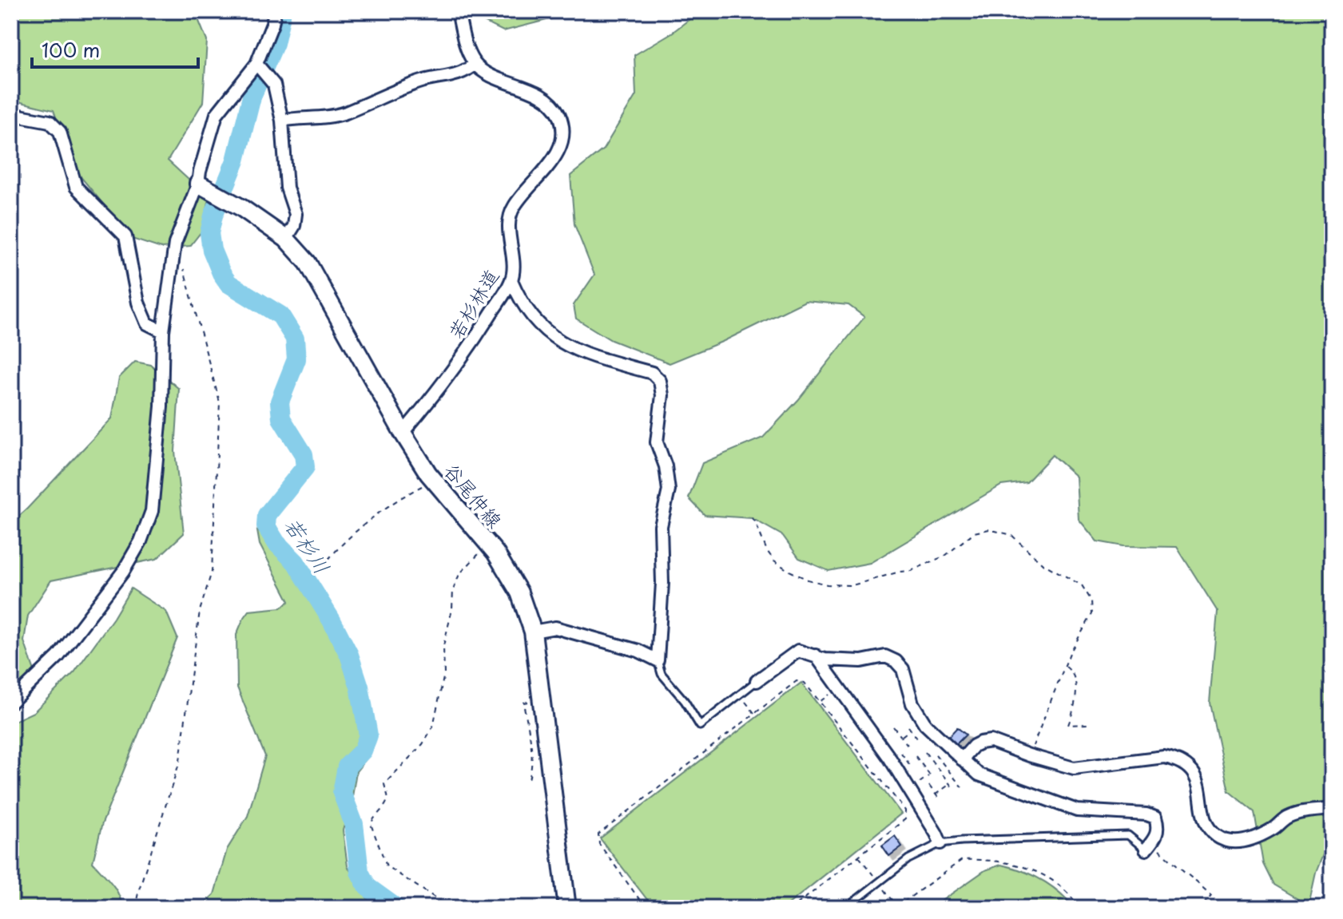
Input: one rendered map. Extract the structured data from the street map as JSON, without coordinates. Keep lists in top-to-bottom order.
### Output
{
  "streets": {
    "main road": ["谷尾仲線"],
    "street": ["若杉林道"]
  },
  "crossings": [
    ["若杉林道", "谷尾仲線"]
  ],
  "water": ["若杉川"],
  "scale_bar": "100 m"
}
